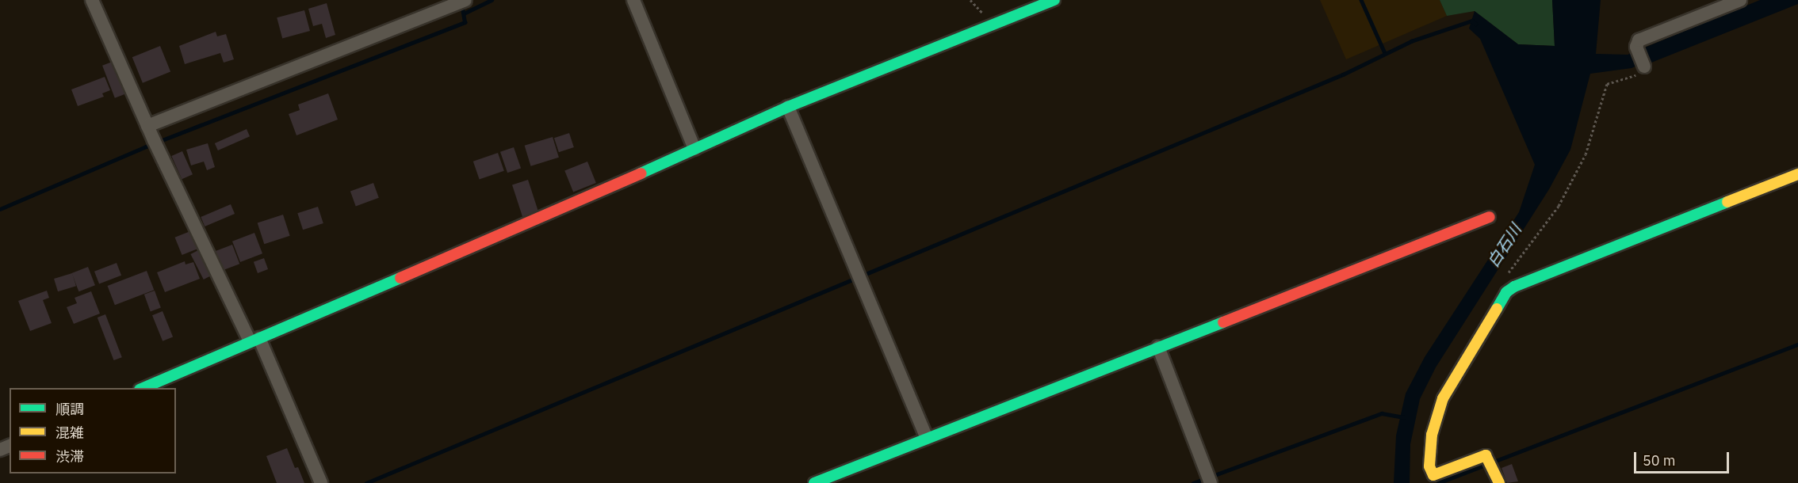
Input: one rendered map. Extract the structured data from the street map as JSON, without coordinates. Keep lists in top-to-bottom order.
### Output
{
  "water": ["白石川"],
  "legend": ["順調", "混雑", "渋滞"],
  "scale_bar": "50 m"
}
